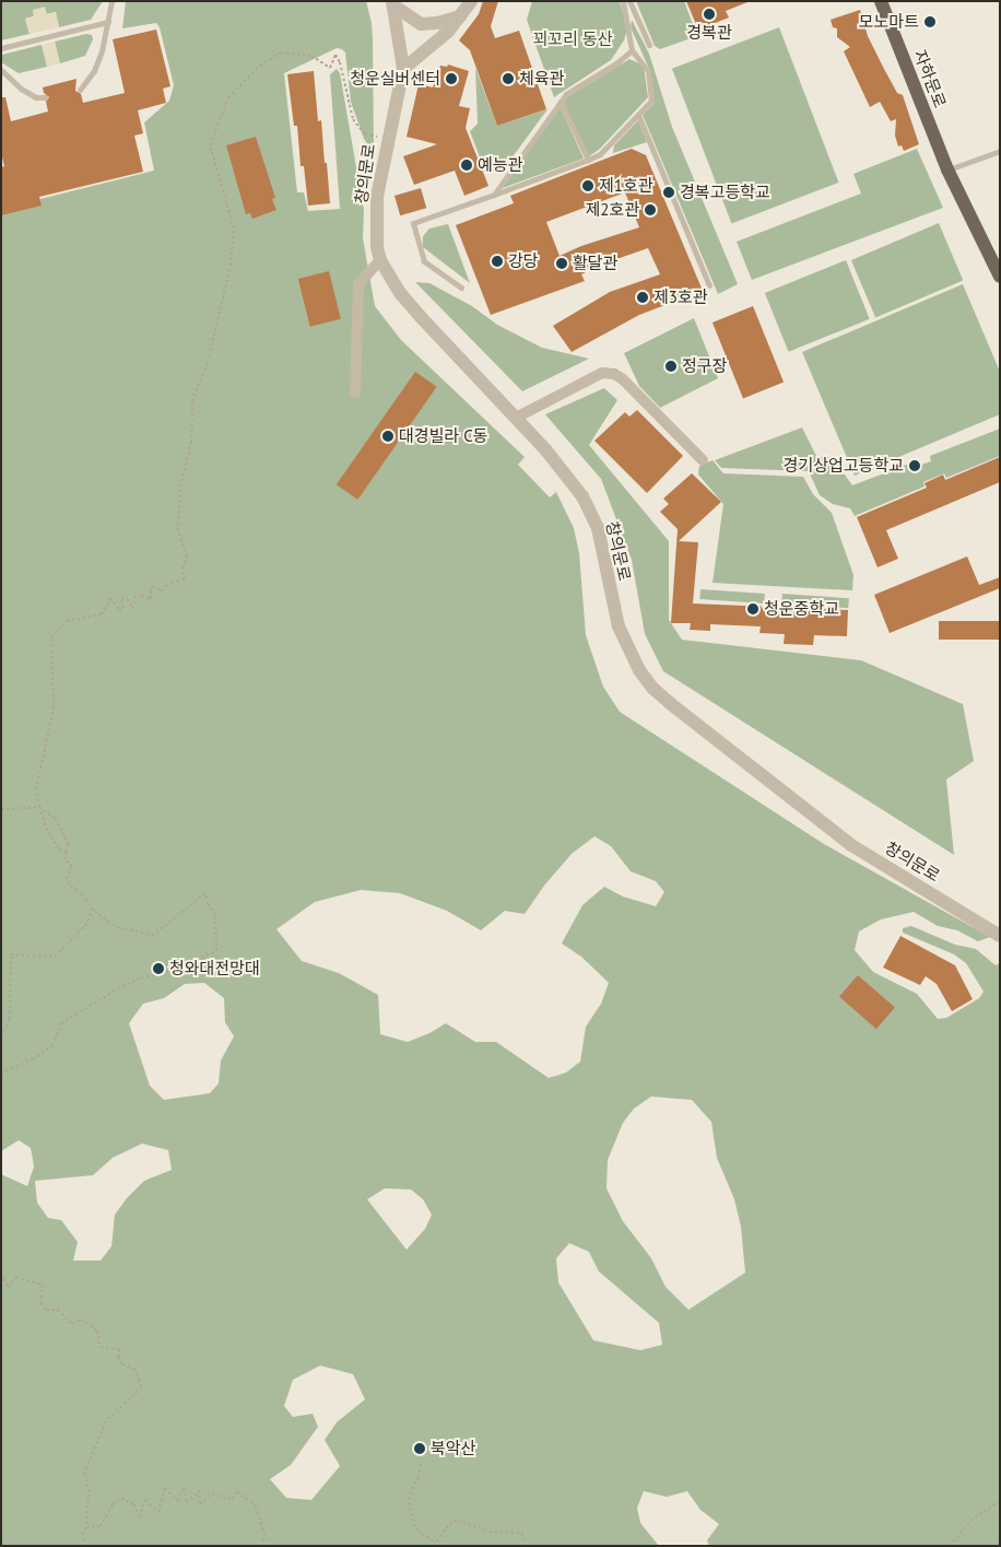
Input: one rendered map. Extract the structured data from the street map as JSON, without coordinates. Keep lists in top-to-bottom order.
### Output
{
  "streets": {
    "main road": ["자하문로"],
    "street": ["창의문로"]
  },
  "parks": ["꾀꼬리 동산"],
  "places": [
    "경복관",
    "모노마트",
    "청운실버센터",
    "체육관",
    "예능관",
    "제1호관",
    "경복고등학교",
    "제2호관",
    "강당",
    "활달관",
    "제3호관",
    "정구장",
    "대경빌라 C동",
    "경기상업고등학교",
    "청운중학교",
    "청와대전망대",
    "북악산"
  ]
}
